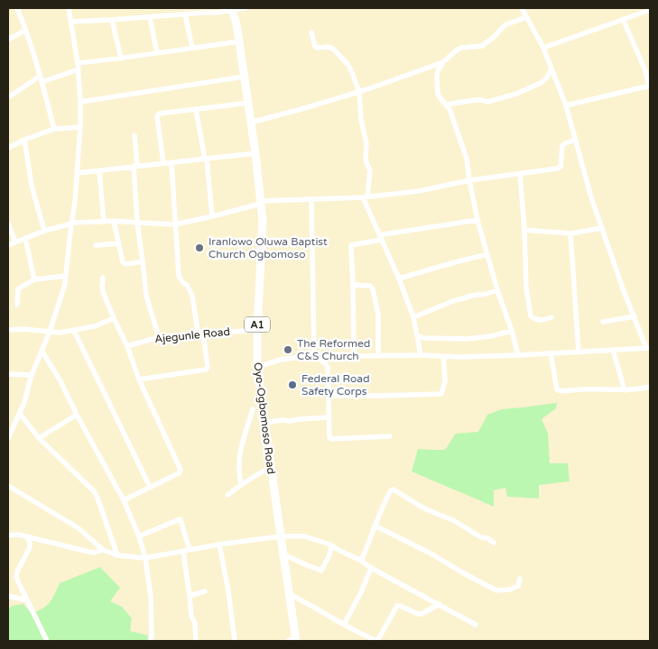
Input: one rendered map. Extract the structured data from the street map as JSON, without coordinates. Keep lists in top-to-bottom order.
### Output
{
  "streets": {
    "highway": ["A1", "Oyo-Ogbomoso Road"],
    "street": ["Ajegunle Road"]
  },
  "crossings": [
    ["Ajegunle Road", "Oyo-Ogbomoso Road"]
  ],
  "places": ["Iranlowo Oluwa Baptist Church Ogbomoso", "The Reformed C&S Church", "Federal Road Safety Corps"]
}
